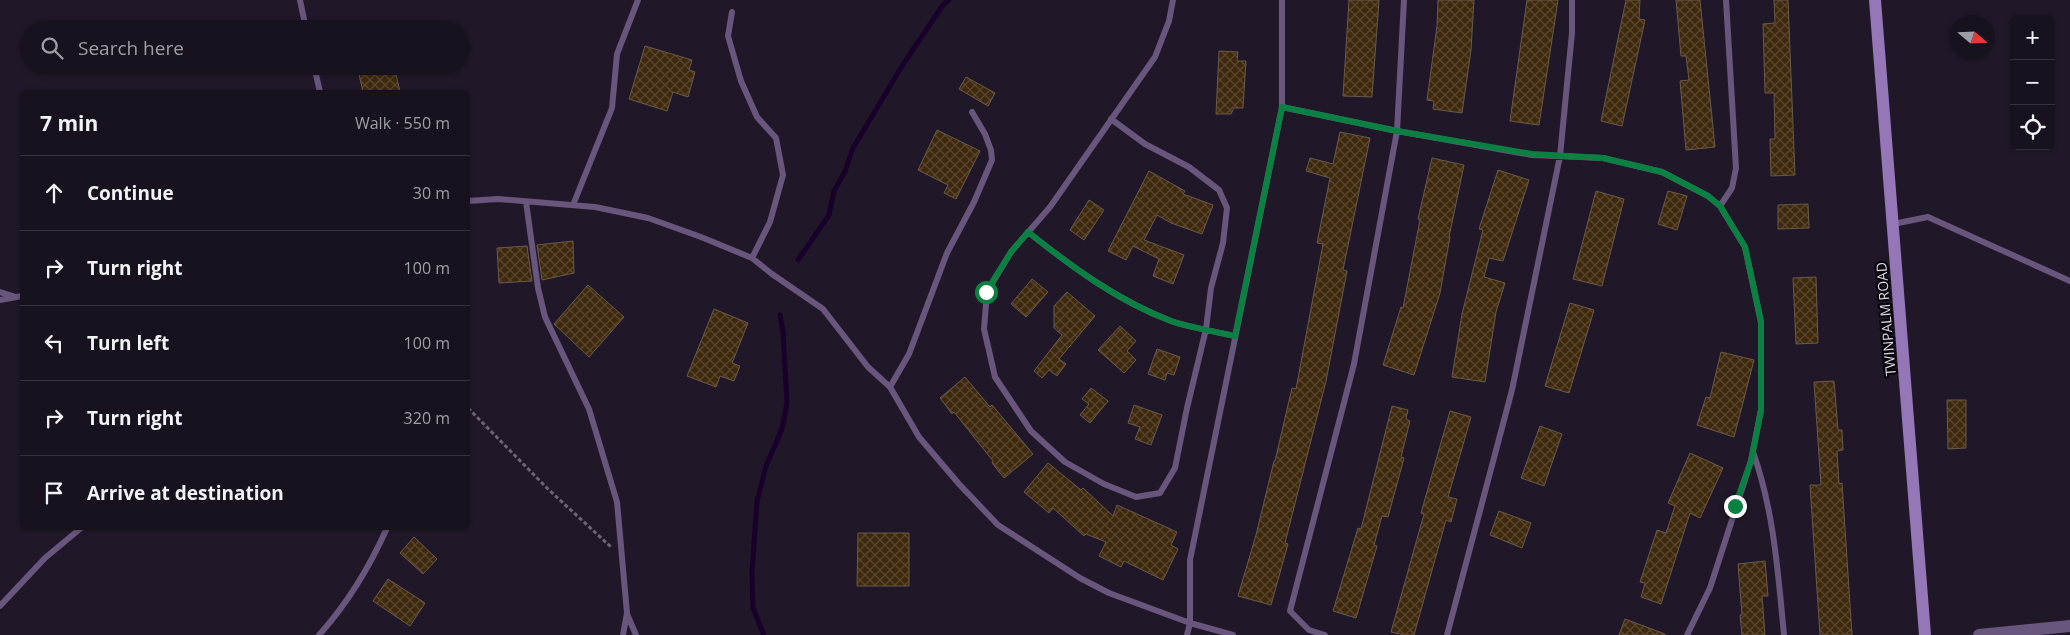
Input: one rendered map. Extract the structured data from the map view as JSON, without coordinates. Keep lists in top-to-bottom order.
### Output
{
  "streets": {
    "main road": ["TWINPALM ROAD"]
  },
  "north": "right",
  "page": {
    "map_buttons": ["+", "−"],
    "search": "Search here",
    "heading": ["7 min", "Walk · 550 m"],
    "list": [
      ["Continue", "30 m"],
      ["Turn right", "100 m"],
      ["Turn left", "100 m"],
      ["Turn right", "320 m"],
      "Arrive at destination"
    ]
  }
}
